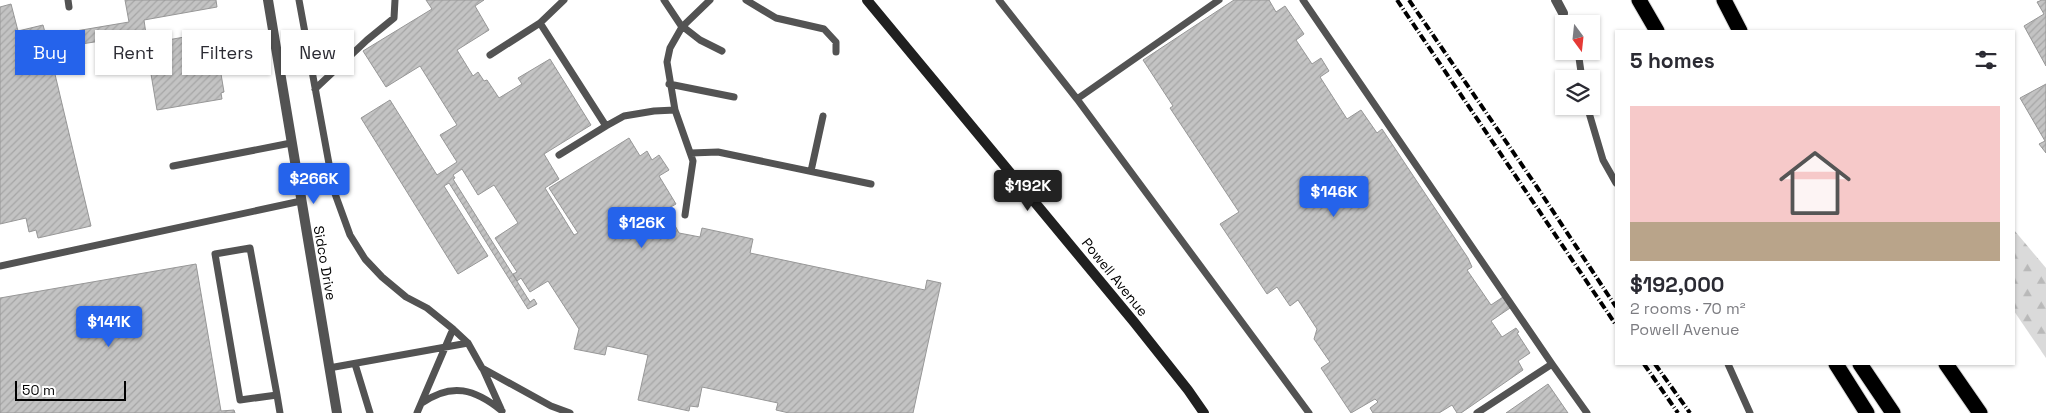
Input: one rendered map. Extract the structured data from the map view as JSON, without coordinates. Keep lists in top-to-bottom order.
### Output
{
  "streets": {
    "main road": ["Powell Avenue"],
    "street": ["Sidco Drive"]
  },
  "scale_bar": "50 m",
  "north": "bottom",
  "page": {
    "chip": [
      "Buy",
      "Rent",
      "Filters",
      "New"
    ],
    "heading": "5 homes",
    "list": [
      {
        "name": "$192,000",
        "note": "2 rooms · 70 m² · Powell Avenue"
      }
    ],
    "price": [
      "$266K",
      "$192K",
      "$146K",
      "$126K",
      "$141K"
    ],
    "scale": "50 m"
  }
}
